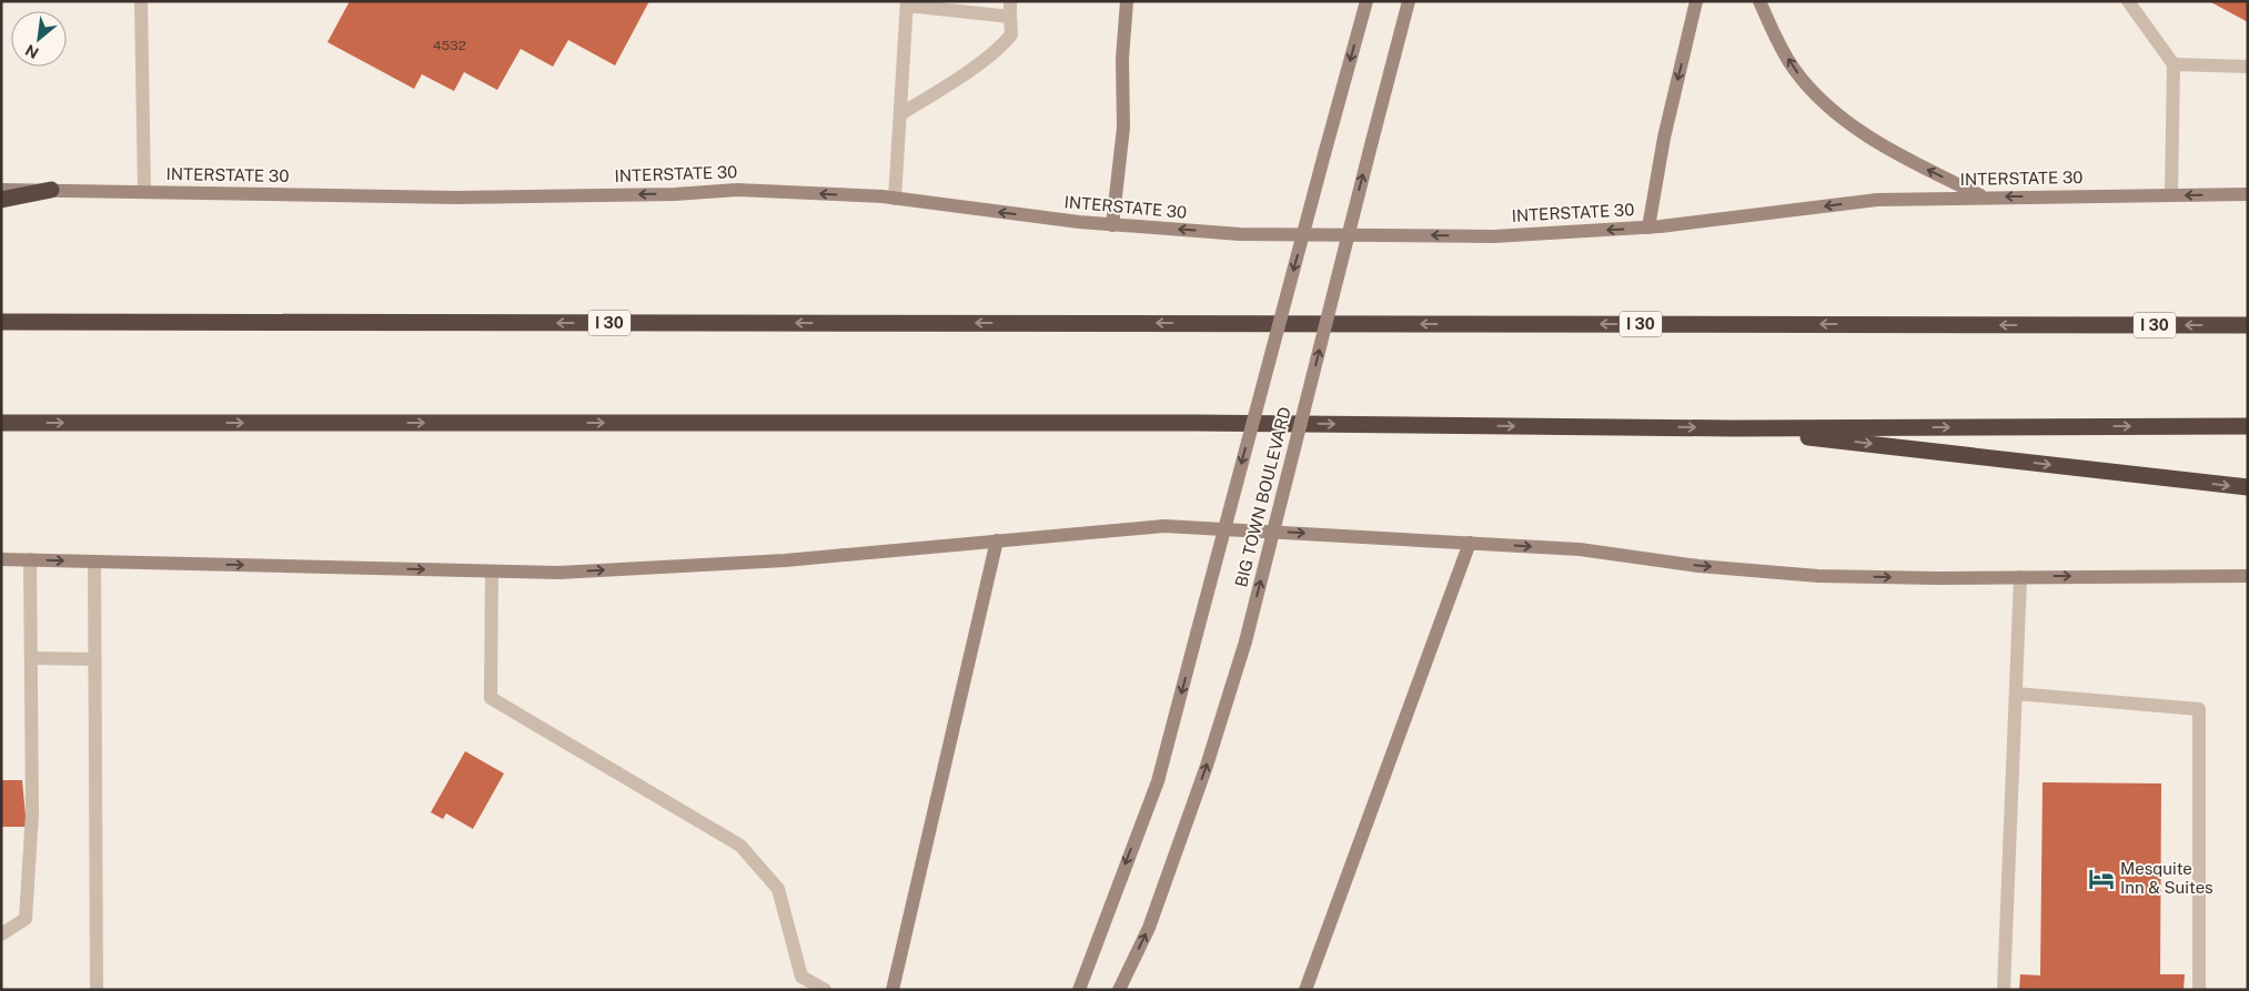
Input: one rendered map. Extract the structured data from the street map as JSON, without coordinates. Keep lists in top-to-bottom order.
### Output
{
  "streets": {
    "highway": ["I 30"],
    "main road": ["INTERSTATE 30", "BIG TOWN BOULEVARD"]
  },
  "one_way": ["INTERSTATE 30"],
  "places": {
    "hotel": ["Mesquite Inn & Suites"]
  },
  "house_numbers": ["4532"],
  "north": "bottom left"
}
